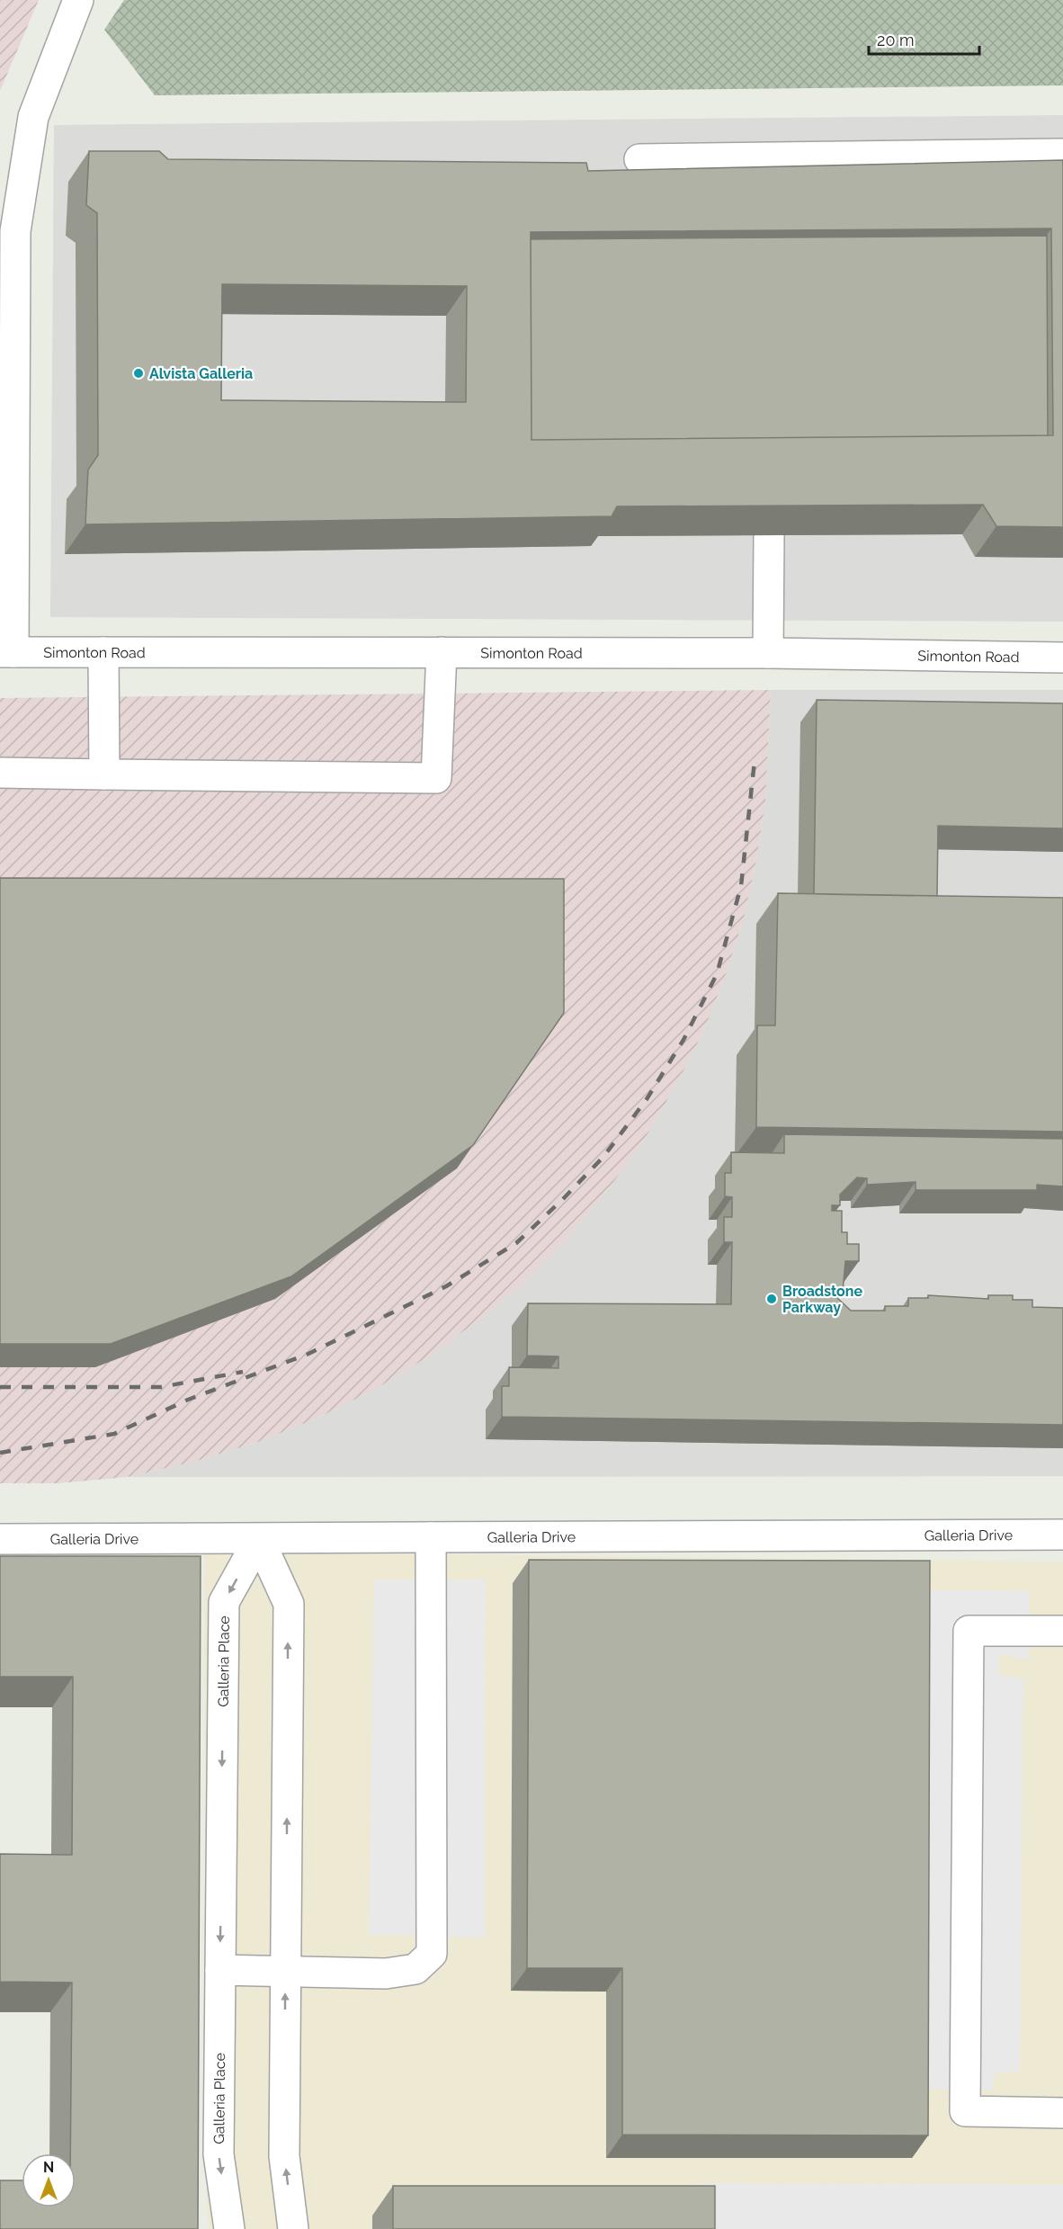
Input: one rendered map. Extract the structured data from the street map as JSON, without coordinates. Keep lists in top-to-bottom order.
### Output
{
  "streets": {
    "street": ["Simonton Road", "Galleria Drive", "Galleria Place"]
  },
  "crossings": [
    ["Galleria Drive", "Galleria Place"]
  ],
  "places": ["Alvista Galleria", "Broadstone Parkway"],
  "scale_bar": "20 m",
  "north": "top"
}
